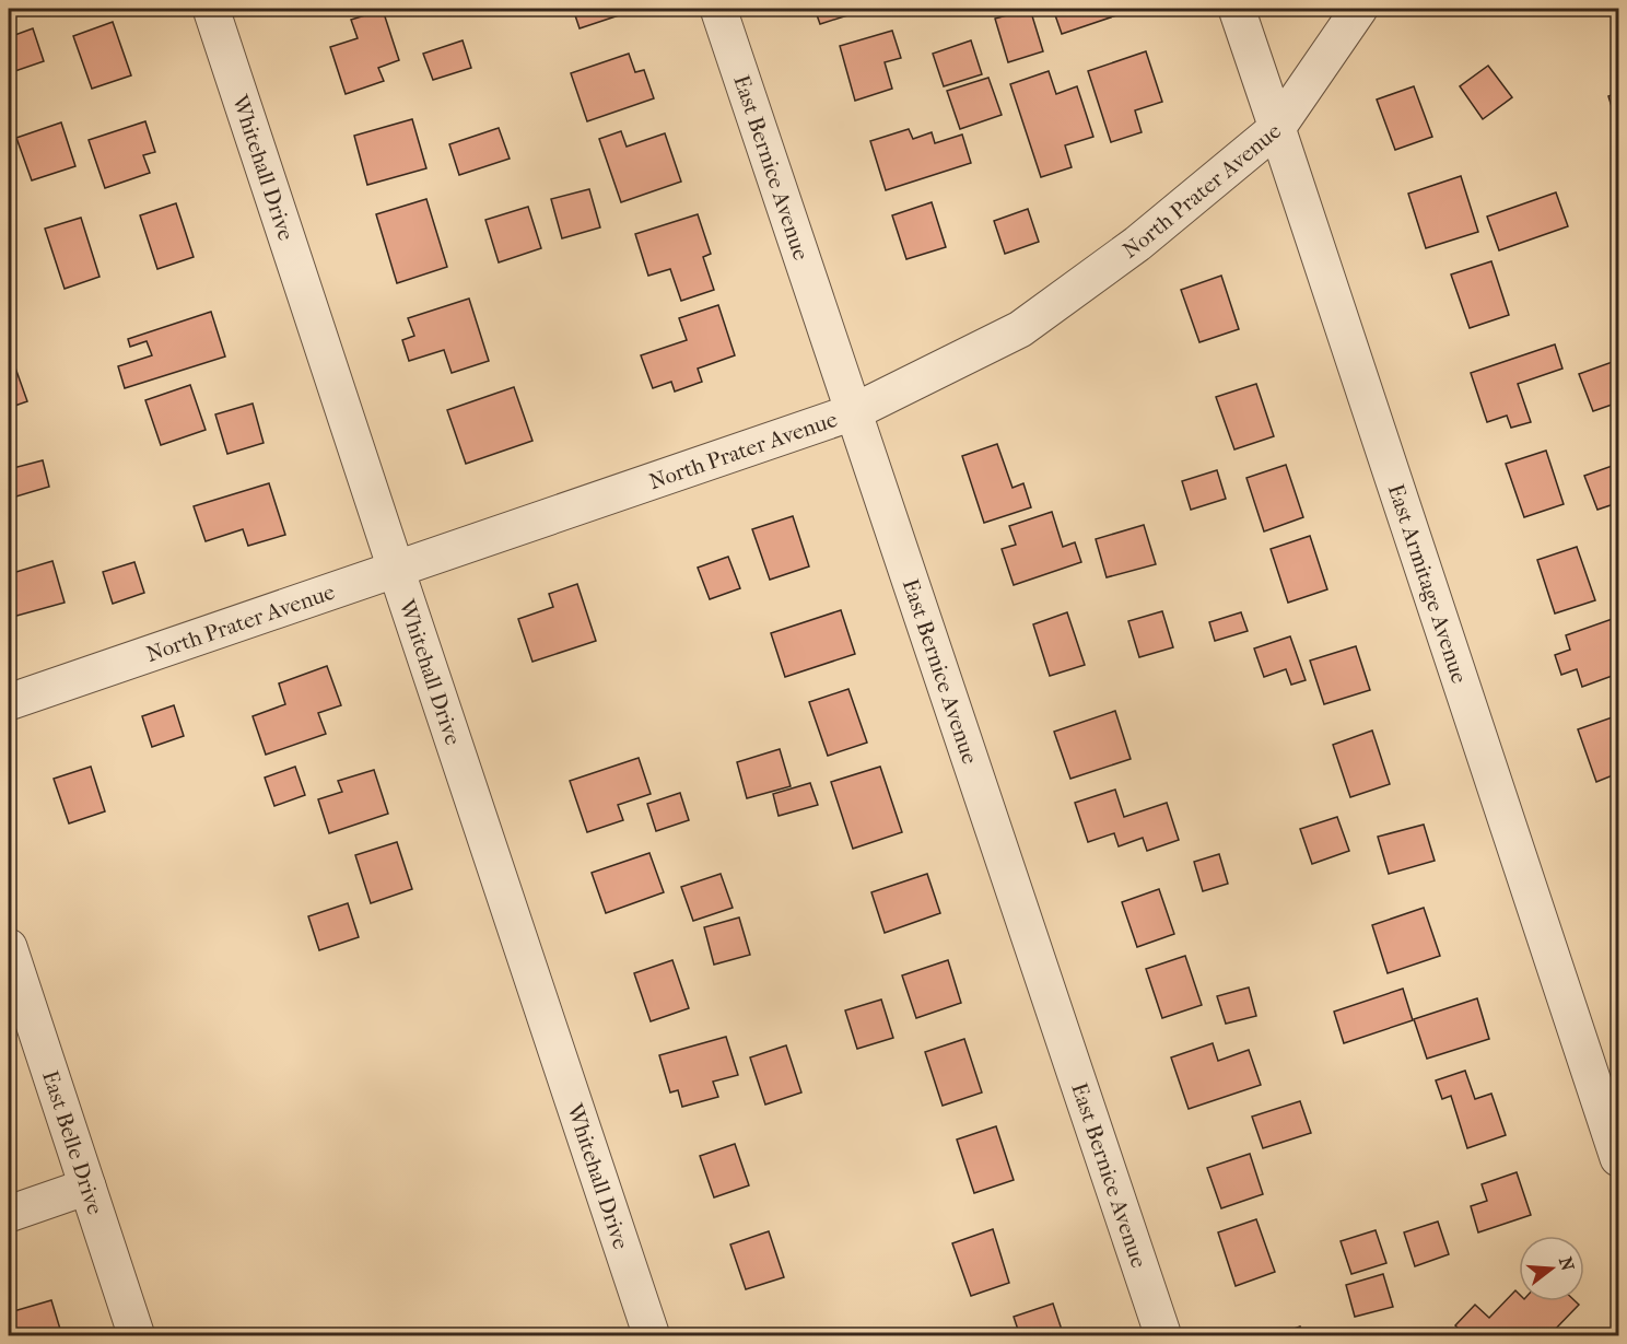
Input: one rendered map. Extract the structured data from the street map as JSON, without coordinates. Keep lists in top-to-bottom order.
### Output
{
  "streets": {
    "street": [
      "Whitehall Drive",
      "East Bernice Avenue",
      "North Prater Avenue",
      "East Armitage Avenue",
      "East Belle Drive"
    ]
  },
  "crossings": [
    ["Whitehall Drive", "North Prater Avenue"],
    ["East Bernice Avenue", "North Prater Avenue"],
    ["North Prater Avenue", "East Armitage Avenue"]
  ],
  "north": "right"
}
